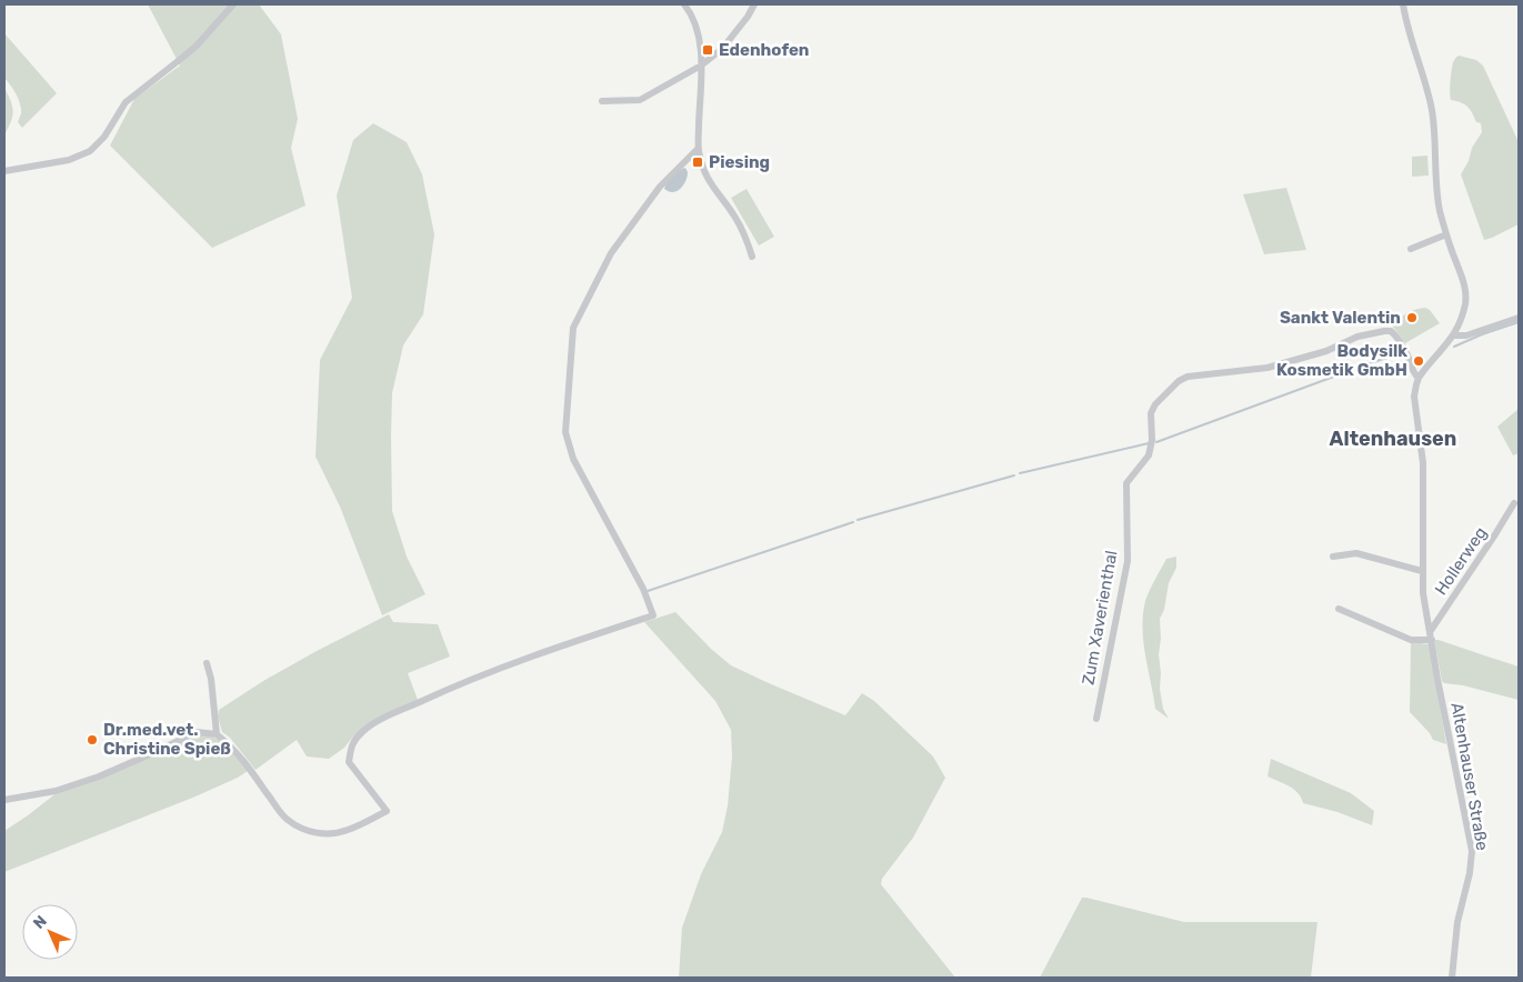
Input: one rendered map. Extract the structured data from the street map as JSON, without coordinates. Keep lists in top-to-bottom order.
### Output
{
  "streets": {
    "street": ["Hollerweg", "Zum Xaverienthal", "Altenhauser Straße"]
  },
  "crossings": [
    ["Hollerweg", "Altenhauser Straße"],
    ["Zum Xaverienthal", "Altenhauser Straße"]
  ],
  "districts": ["Altenhausen"],
  "places": {
    "transit": ["Edenhofen", "Piesing"],
    "other": ["Sankt Valentin", "Bodysilk Kosmetik GmbH", "Dr.med.vet. Christine Spieß"]
  },
  "north": "top left"
}
